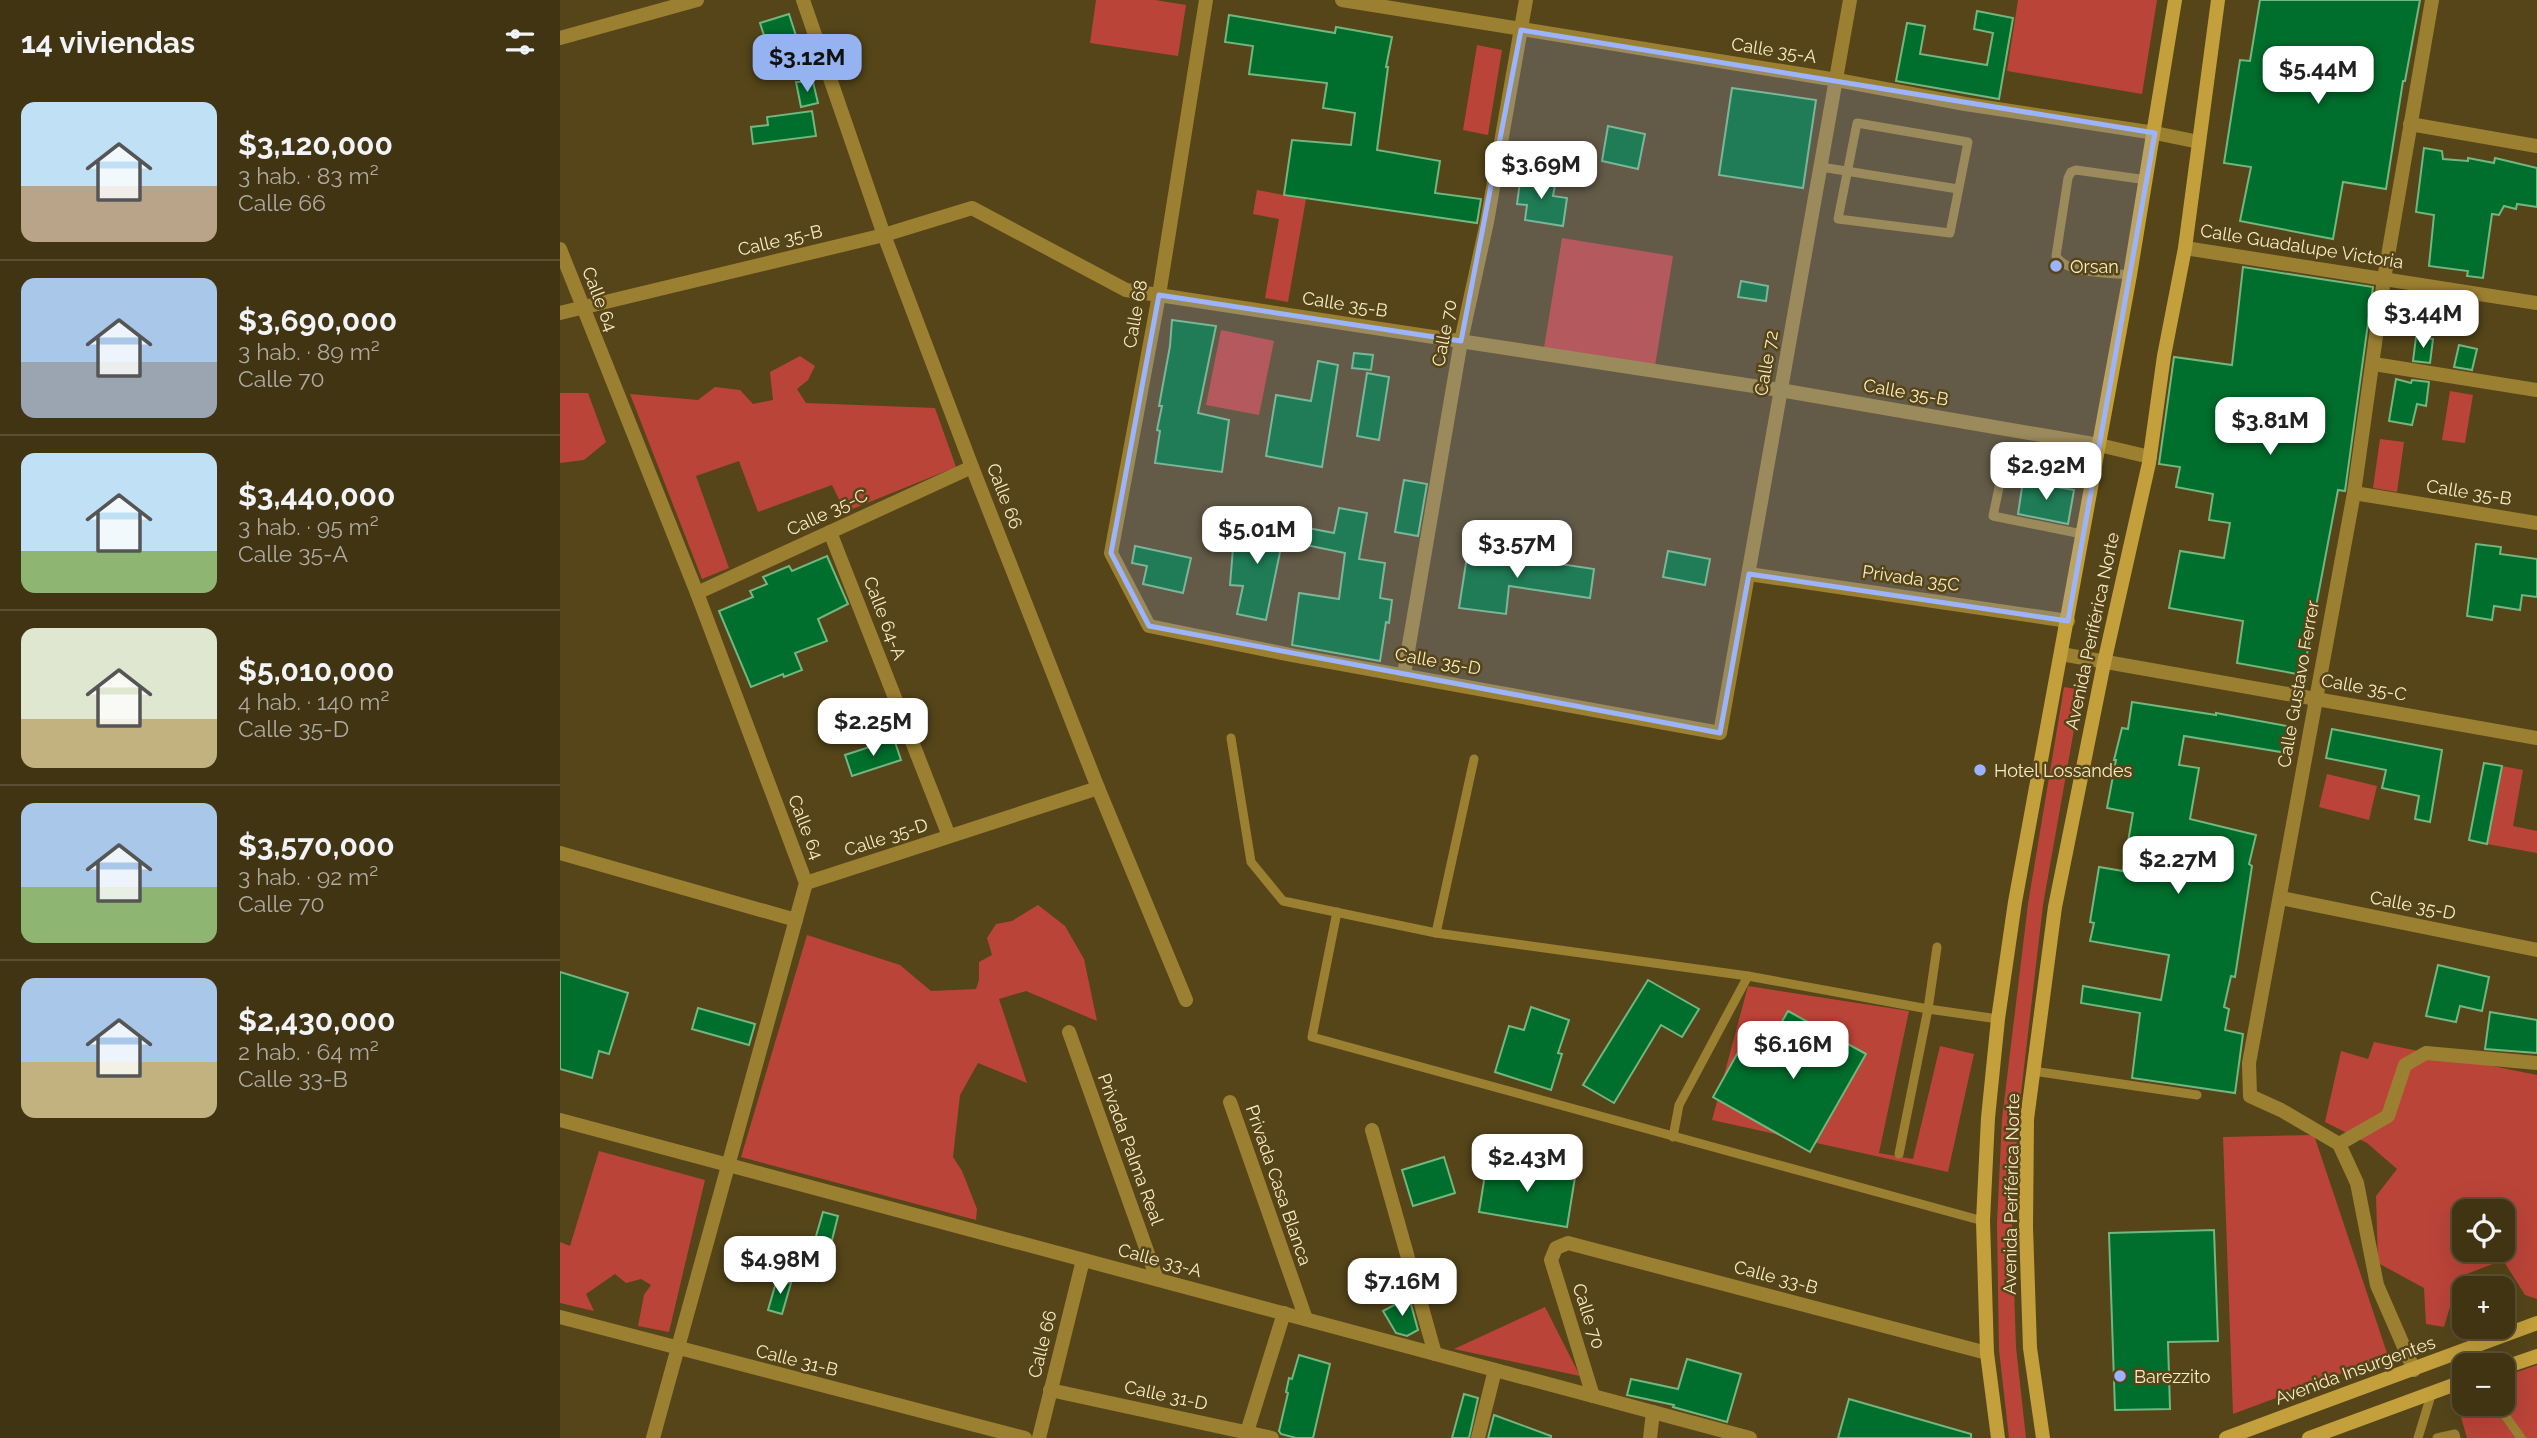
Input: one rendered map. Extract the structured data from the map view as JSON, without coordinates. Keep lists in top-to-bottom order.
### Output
{
  "streets": {
    "main road": ["Avenida Periférica Norte", "Avenida Insurgentes"],
    "street": [
      "Calle 35-A",
      "Calle 35-B",
      "Calle Guadalupe Victoria",
      "Calle 64",
      "Calle 68",
      "Calle 70",
      "Calle 72",
      "Calle 66",
      "Calle 35-C",
      "Privada 35C",
      "Calle 64-A",
      "Calle 35-D",
      "Calle Gustavo Ferrer",
      "Privada Palma Real",
      "Privada Casa Blanca",
      "Calle 33-A",
      "Calle 33-B",
      "Calle 31-B",
      "Calle 31-D"
    ]
  },
  "crossings": [
    ["Calle 35-A", "Calle 70"],
    ["Calle 35-A", "Calle 72"],
    ["Calle 35-A", "Avenida Periférica Norte"],
    ["Calle 35-B", "Calle 64"],
    ["Calle 35-B", "Calle 68"],
    ["Calle 35-B", "Calle 70"],
    ["Calle 35-B", "Calle 72"],
    ["Calle 35-B", "Calle 66"],
    ["Calle 35-B", "Avenida Periférica Norte"],
    ["Calle 35-B", "Calle Gustavo Ferrer"],
    ["Calle Guadalupe Victoria", "Avenida Periférica Norte"],
    ["Calle Guadalupe Victoria", "Calle Gustavo Ferrer"],
    ["Calle 64", "Calle 35-C"],
    ["Calle 64", "Calle 35-D"],
    ["Calle 64", "Calle 33-A"],
    ["Calle 64", "Calle 31-B"],
    ["Calle 68", "Calle 35-D"],
    ["Calle 70", "Calle 35-D"],
    ["Calle 70", "Calle 33-A"],
    ["Calle 70", "Calle 33-B"],
    ["Calle 72", "Privada 35C"],
    ["Calle 72", "Calle 35-D"],
    ["Calle 66", "Calle 35-C"],
    ["Calle 66", "Calle 35-D"],
    ["Calle 66", "Calle 33-A"],
    ["Calle 66", "Calle 31-D"],
    ["Calle 35-C", "Calle 64-A"],
    ["Calle 35-C", "Avenida Periférica Norte"],
    ["Calle 35-C", "Calle Gustavo Ferrer"],
    ["Privada 35C", "Avenida Periférica Norte"],
    ["Calle 64-A", "Calle 35-D"],
    ["Avenida Periférica Norte", "Calle 33-B"],
    ["Calle 35-D", "Calle Gustavo Ferrer"],
    ["Privada Palma Real", "Calle 33-A"],
    ["Privada Casa Blanca", "Calle 33-A"]
  ],
  "places": ["Orsan", "Hotel Lossandes", "Barezzito"],
  "page": {
    "heading": "14 viviendas",
    "price": [
      "$3.12M",
      "$5.44M",
      "$3.69M",
      "$3.44M",
      "$3.81M",
      "$2.92M",
      "$5.01M",
      "$3.57M",
      "$2.25M",
      "$2.27M",
      "$6.16M",
      "$2.43M",
      "$4.98M",
      "$7.16M"
    ],
    "list": [
      {
        "name": "$3,120,000",
        "note": "3 hab. · 83 m² · Calle 66"
      },
      {
        "name": "$3,690,000",
        "note": "3 hab. · 89 m² · Calle 70"
      },
      {
        "name": "$3,440,000",
        "note": "3 hab. · 95 m² · Calle 35-A"
      },
      {
        "name": "$5,010,000",
        "note": "4 hab. · 140 m² · Calle 35-D"
      },
      {
        "name": "$3,570,000",
        "note": "3 hab. · 92 m² · Calle 70"
      },
      {
        "name": "$2,430,000",
        "note": "2 hab. · 64 m² · Calle 33-B"
      }
    ],
    "map_buttons": ["+", "−"]
  }
}
